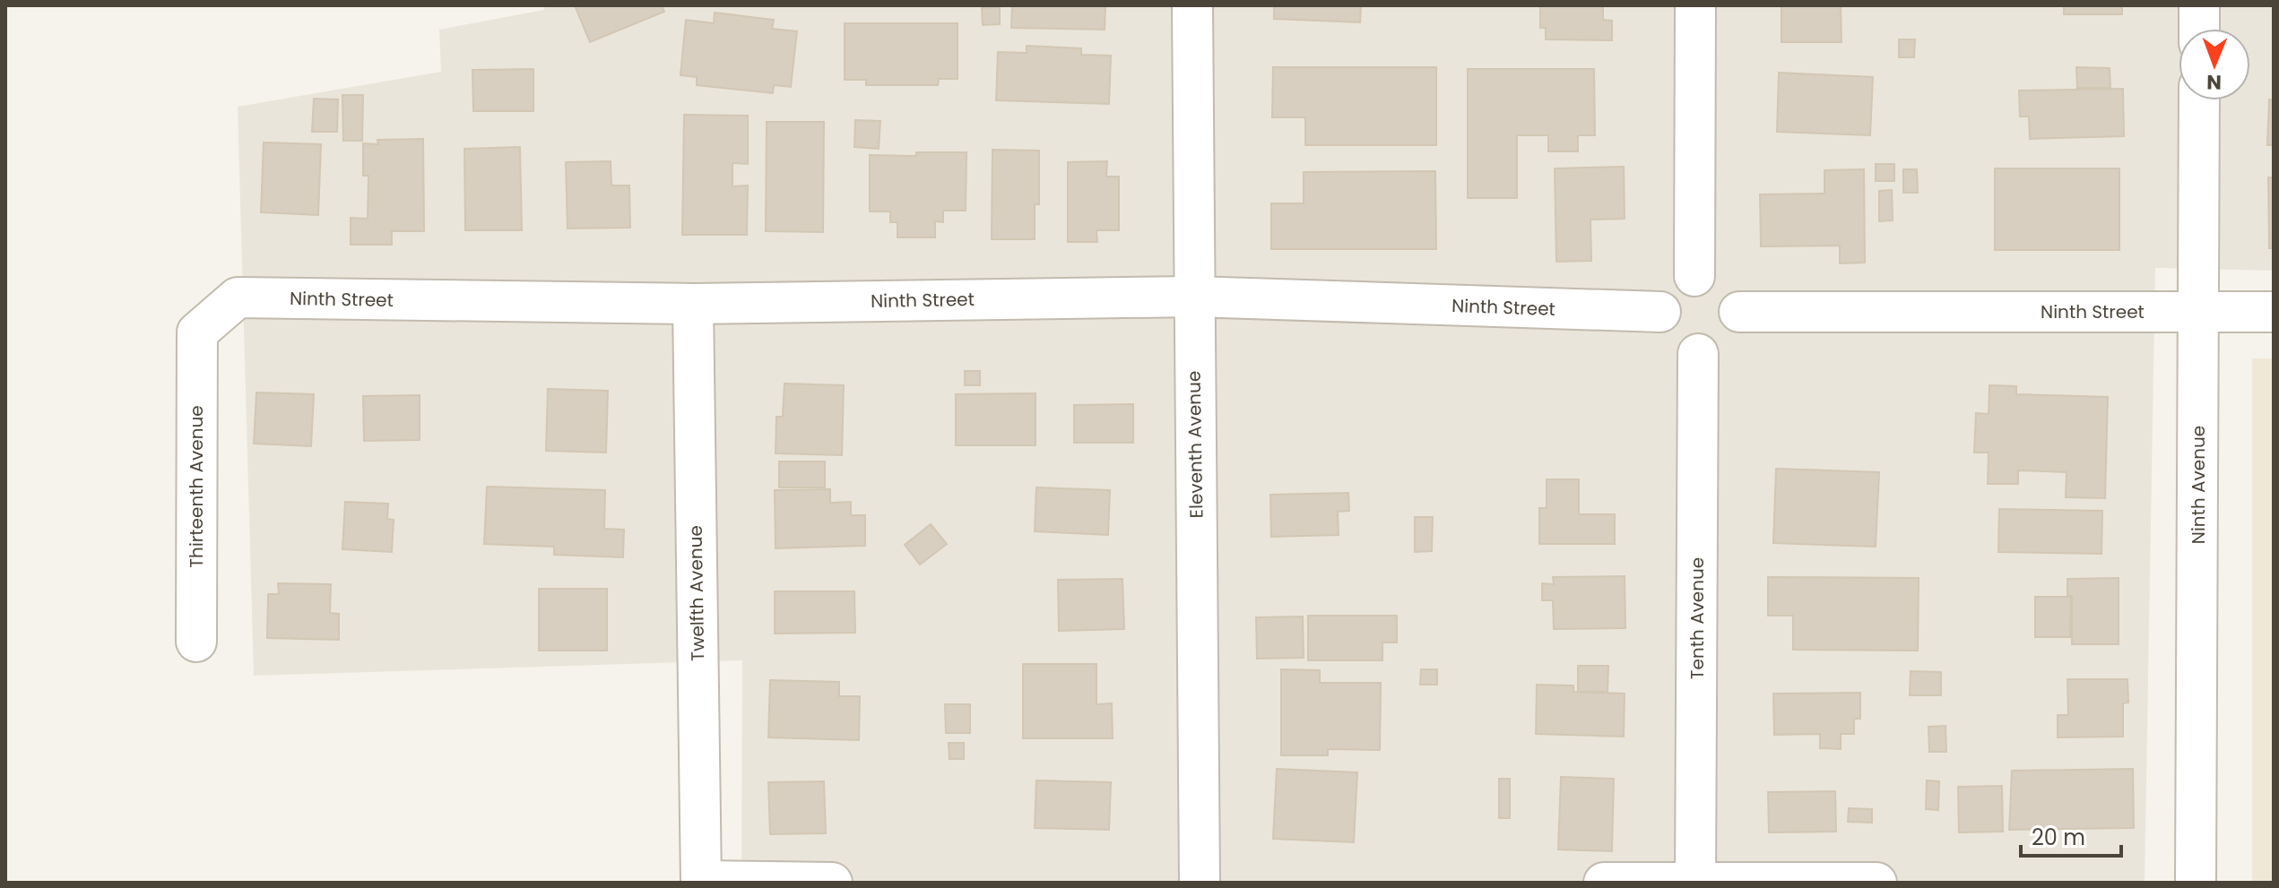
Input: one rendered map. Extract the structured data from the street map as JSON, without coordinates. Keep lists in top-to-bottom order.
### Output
{
  "streets": {
    "street": [
      "Ninth Street",
      "Eleventh Avenue",
      "Ninth Avenue",
      "Thirteenth Avenue",
      "Twelfth Avenue",
      "Tenth Avenue"
    ]
  },
  "crossings": [
    ["Ninth Street", "Eleventh Avenue"],
    ["Ninth Street", "Ninth Avenue"],
    ["Ninth Street", "Thirteenth Avenue"],
    ["Ninth Street", "Twelfth Avenue"],
    ["Ninth Street", "Tenth Avenue"]
  ],
  "scale_bar": "20 m",
  "north": "bottom"
}
